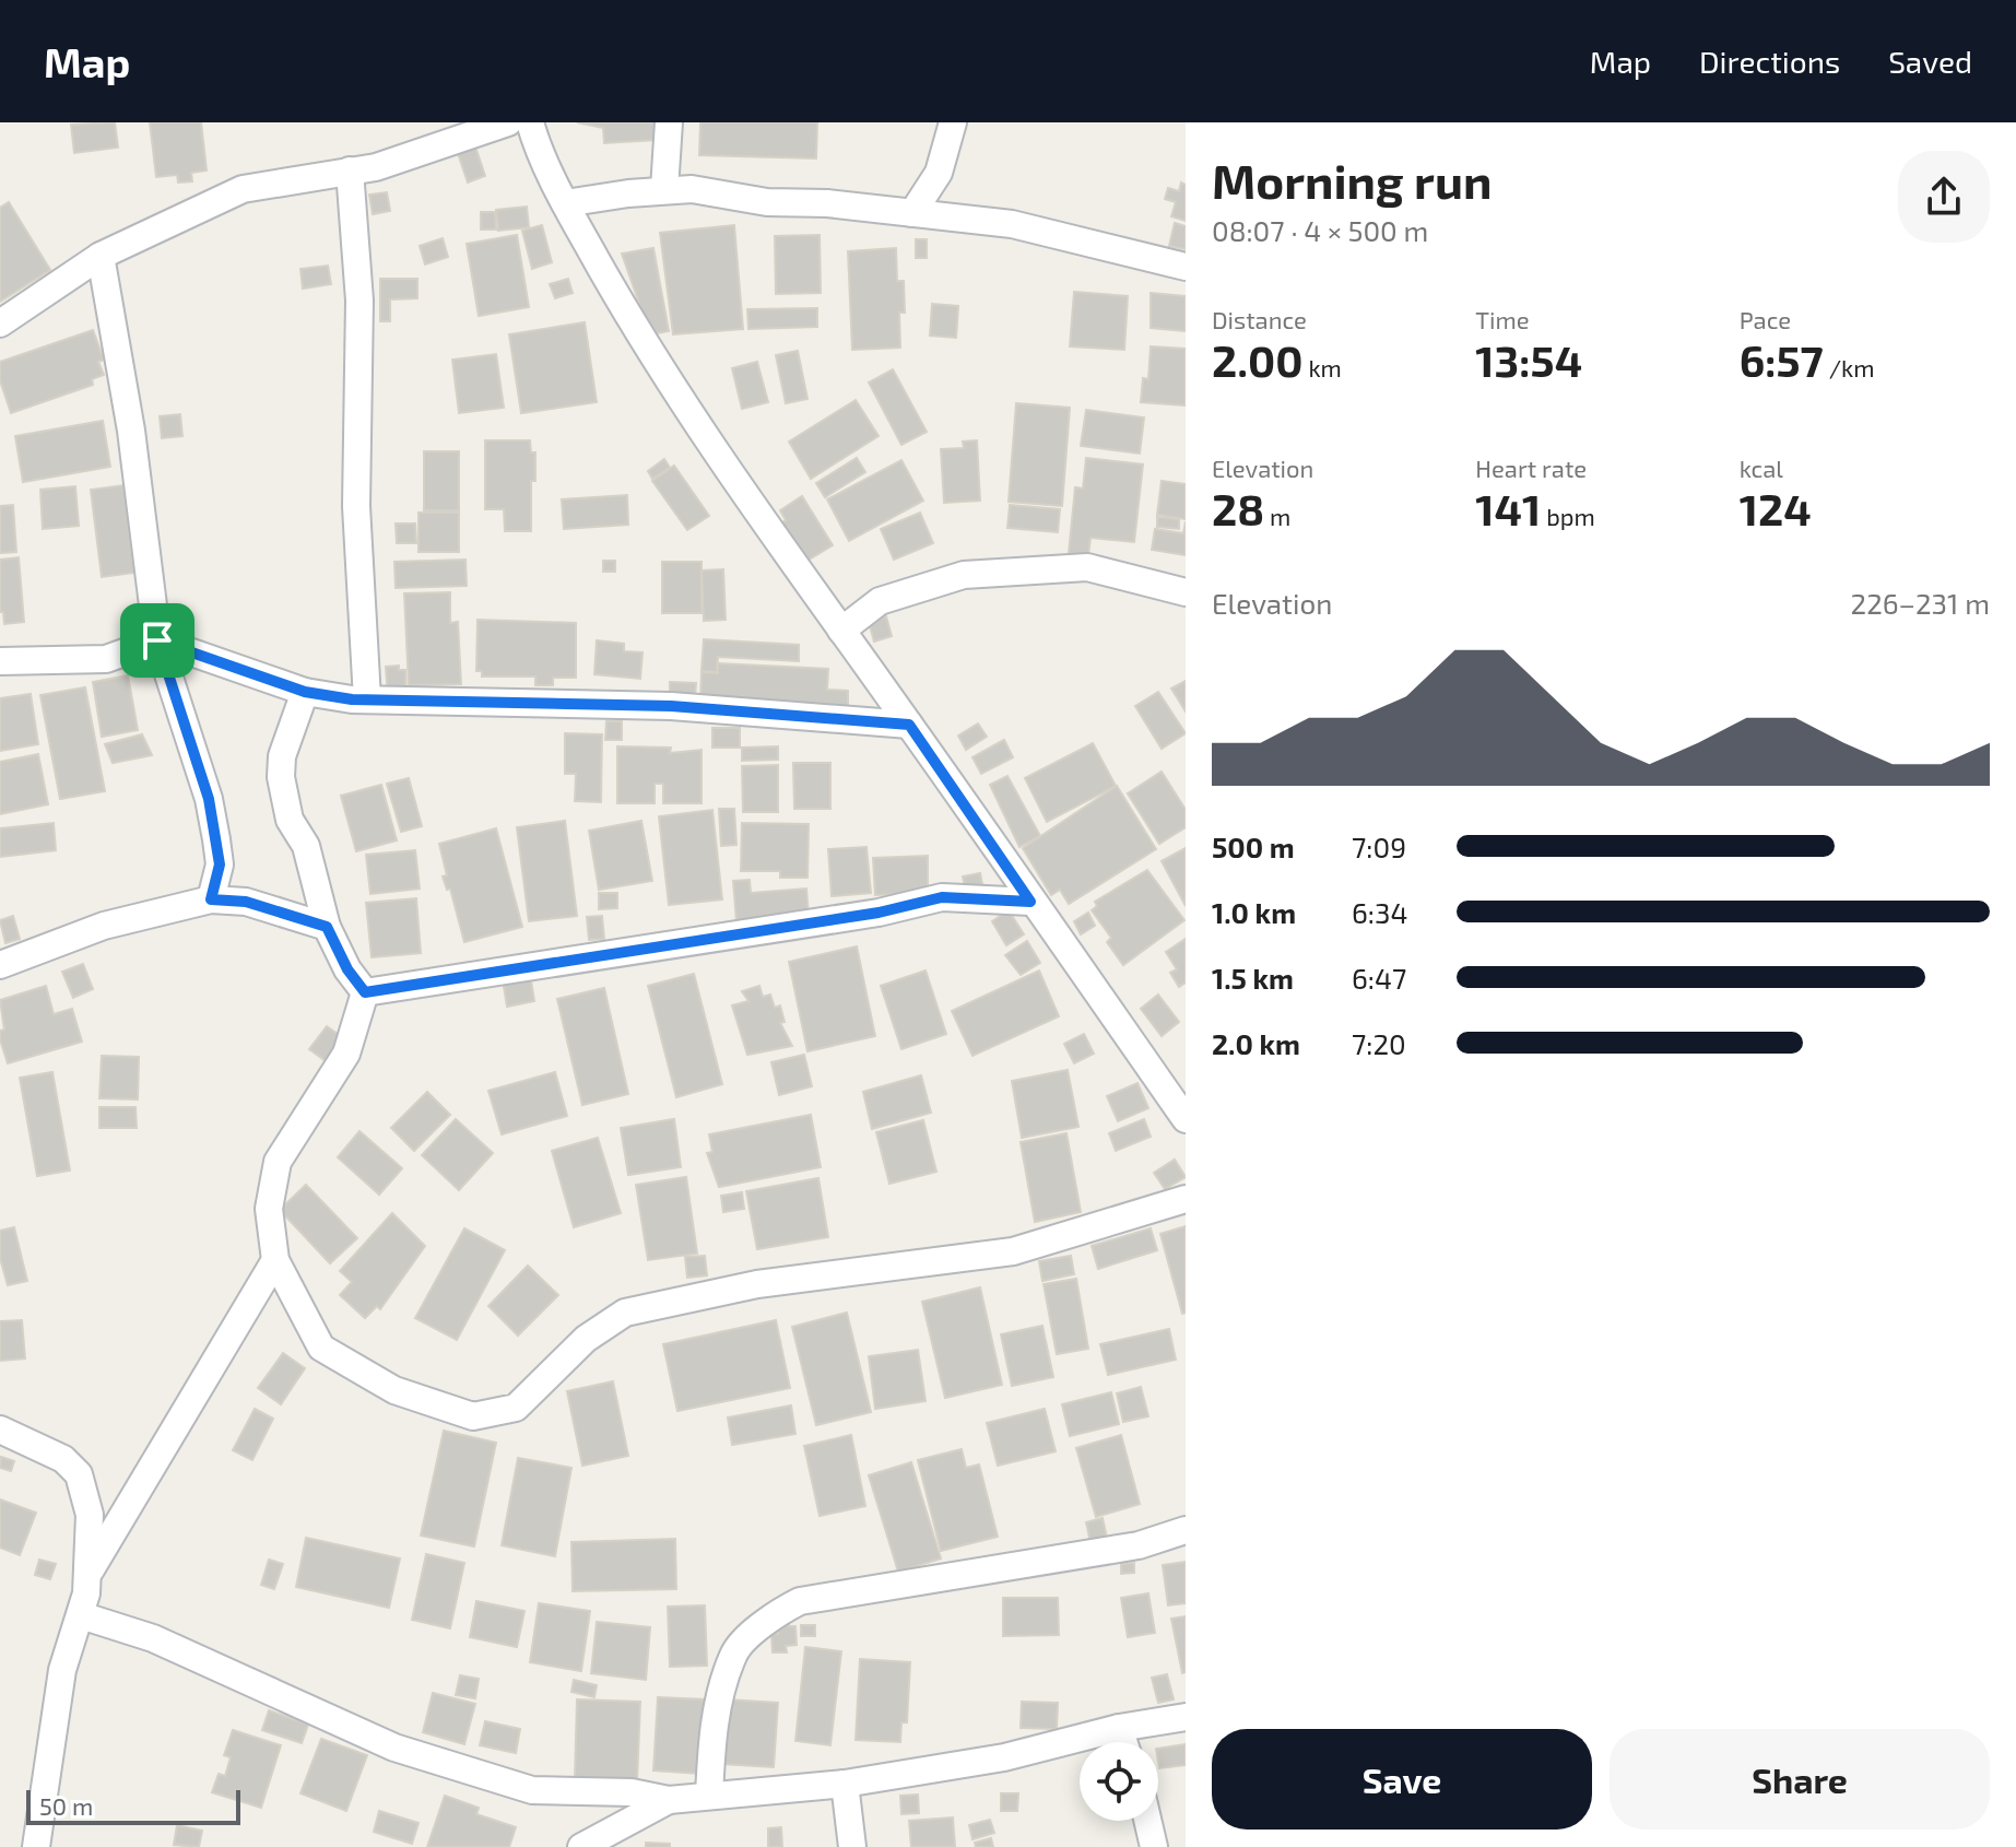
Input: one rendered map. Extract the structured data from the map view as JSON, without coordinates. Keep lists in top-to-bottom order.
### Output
{
  "scale_bar": "50 m",
  "page": {
    "header": "Map",
    "nav": ["Map", "Directions", "Saved"],
    "heading": ["Morning run", "08:07 · 4 × 500 m"],
    "stats": [
      ["Distance", "2.00 km"],
      ["Time", "13:54"],
      ["Pace", "6:57 /km"],
      ["Elevation", "28 m"],
      ["Heart rate", "141 bpm"],
      ["kcal", "124"]
    ],
    "chart": ["Elevation", "226–231 m"],
    "list": [
      {
        "name": "500 m",
        "note": "7:09"
      },
      {
        "name": "1.0 km",
        "note": "6:34"
      },
      {
        "name": "1.5 km",
        "note": "6:47"
      },
      {
        "name": "2.0 km",
        "note": "7:20"
      }
    ],
    "buttons": ["Save", "Share"],
    "scale": "50 m"
  }
}
